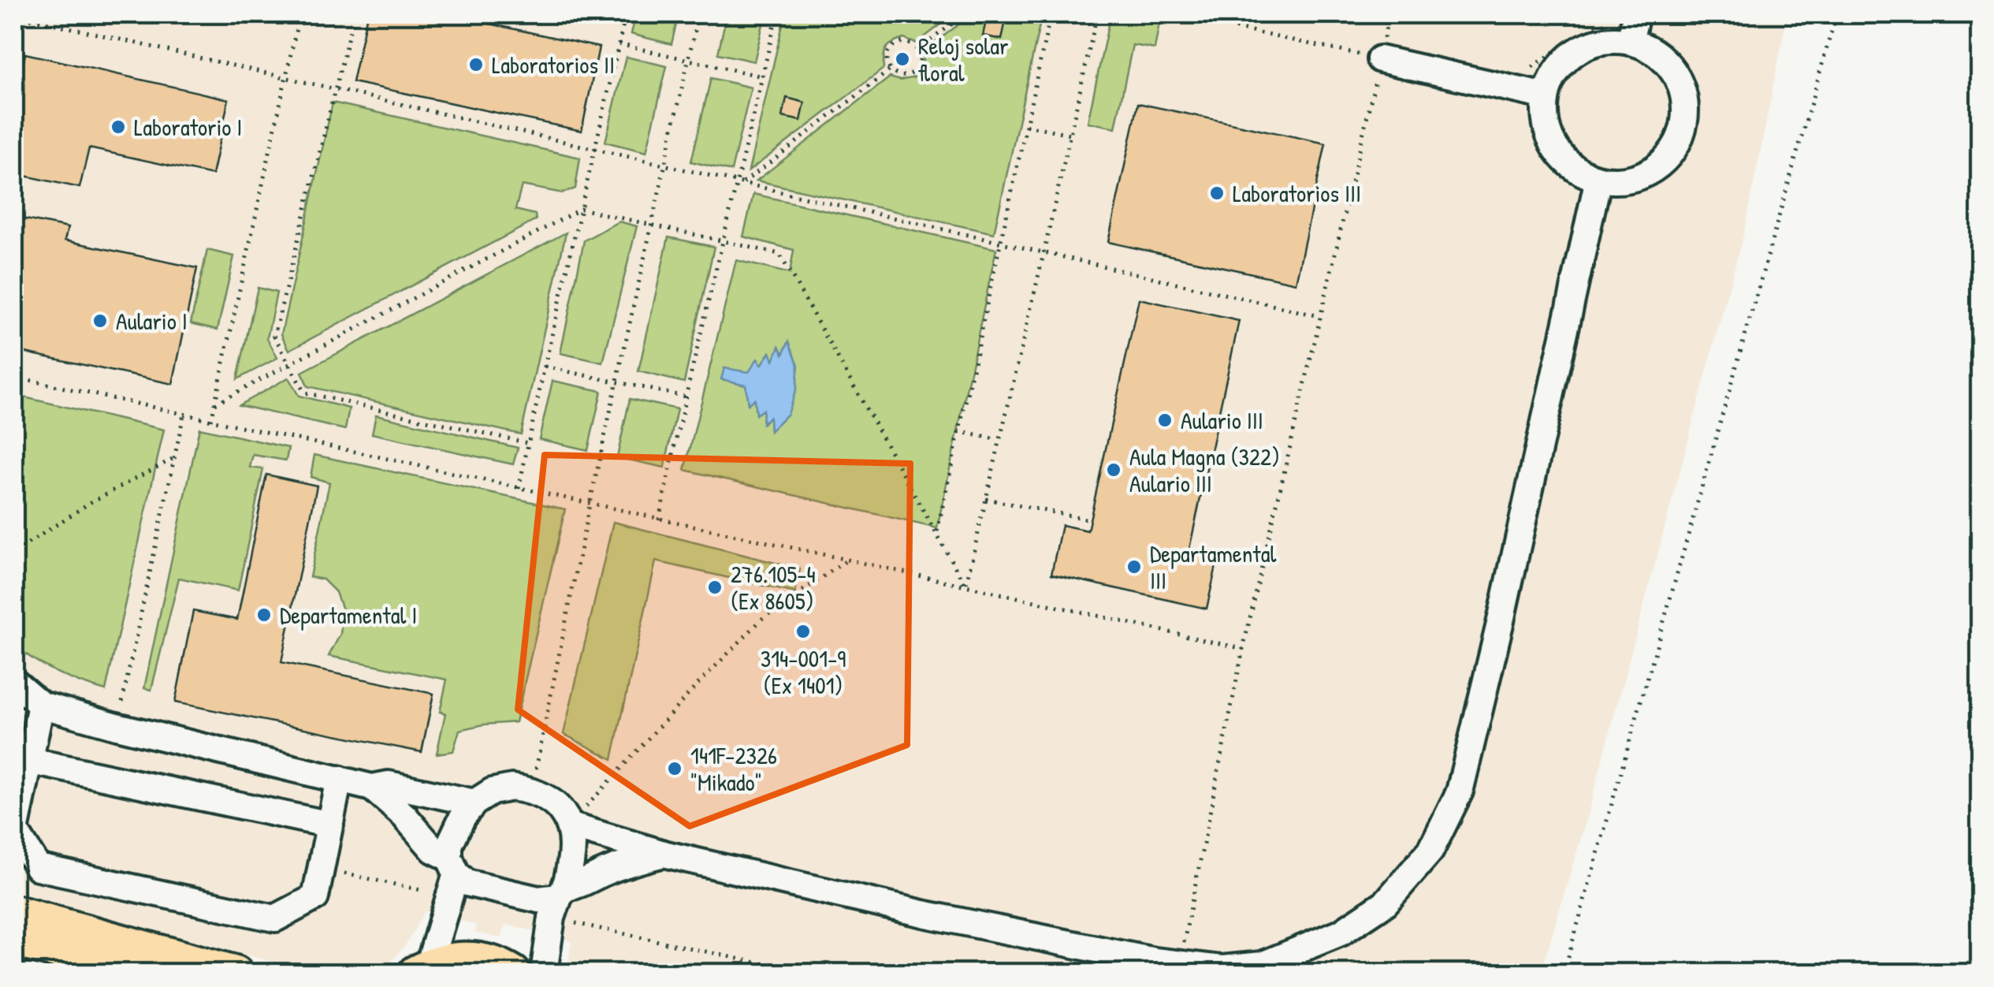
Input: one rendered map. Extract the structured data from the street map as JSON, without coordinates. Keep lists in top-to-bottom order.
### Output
{
  "places": [
    "Reloj solar floral",
    "Laboratorios II",
    "Laboratorio I",
    "Laboratorios III",
    "Aulario I",
    "Aulario III",
    "Aula Magna (322) Aulario III",
    "Departamental III",
    "276.105-4 (Ex 8605)",
    "Departamental I",
    "314-001-9 (Ex 1401)",
    "141F-2326 \"Mikado\""
  ]
}
